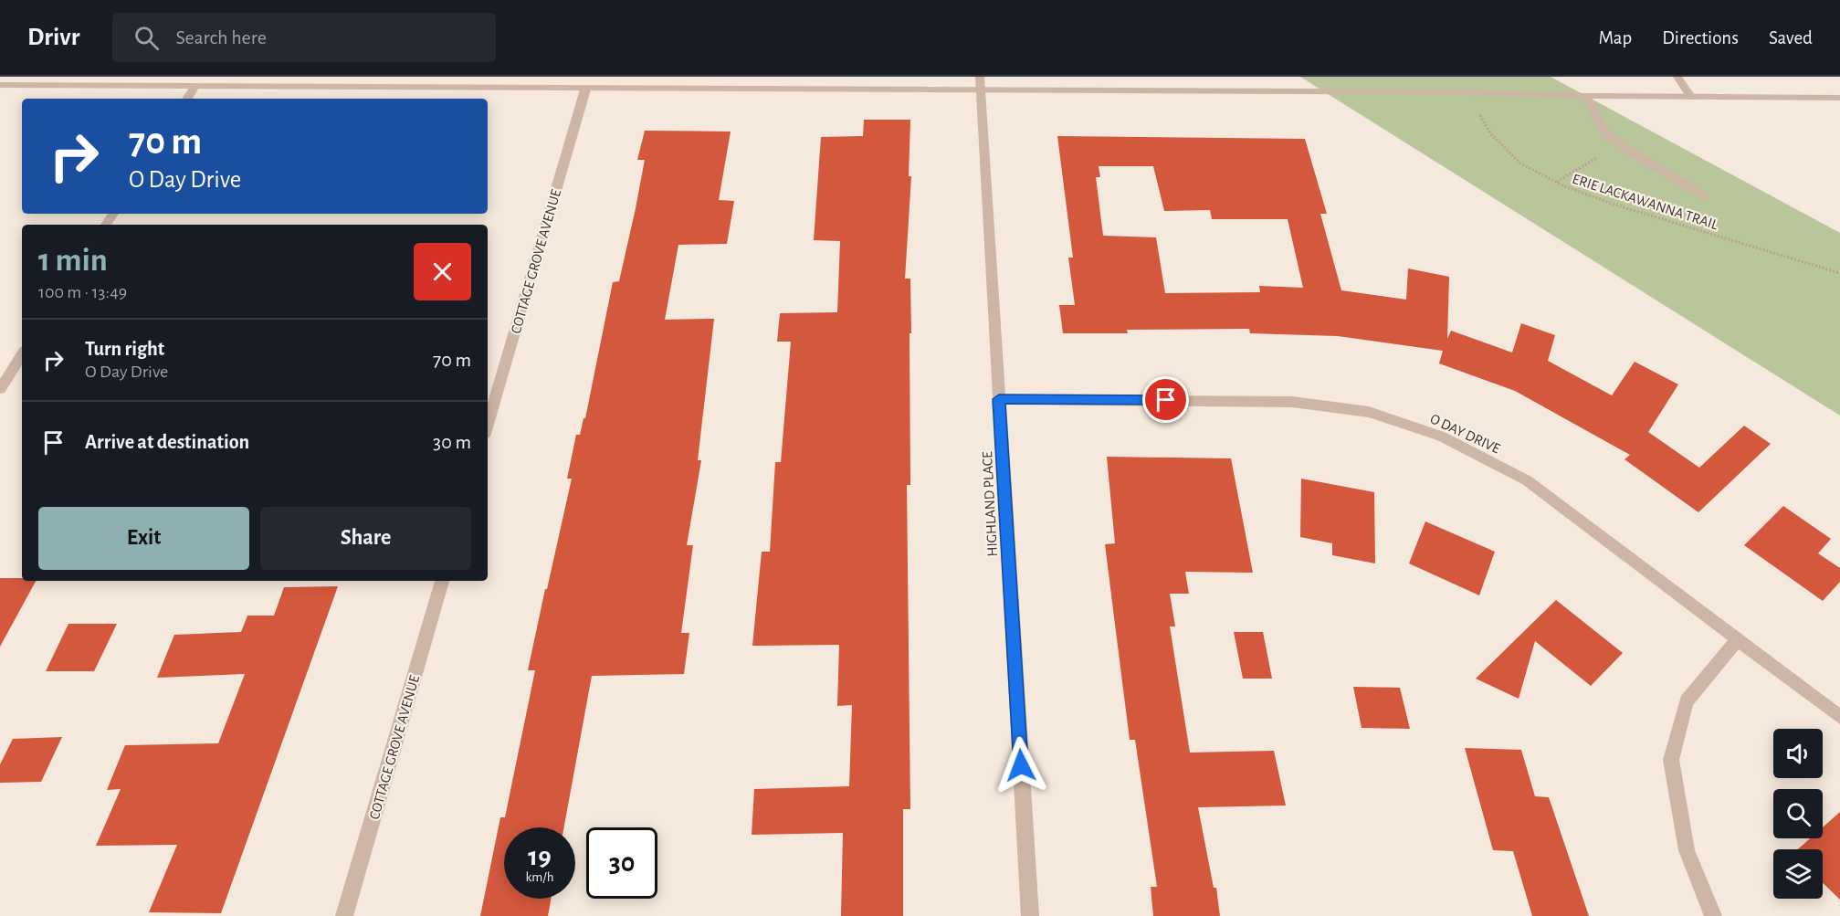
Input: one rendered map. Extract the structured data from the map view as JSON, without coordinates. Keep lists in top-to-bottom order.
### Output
{
  "streets": {
    "street": ["COTTAGE GROVE AVENUE", "O DAY DRIVE", "HIGHLAND PLACE"],
    "path": ["ERIE LACKAWANNA TRAIL"]
  },
  "crossings": [
    ["O DAY DRIVE", "HIGHLAND PLACE"]
  ],
  "page": {
    "header": "Drivr",
    "search": "Search here",
    "nav": ["Map", "Directions", "Saved"],
    "turn": ["70 m", "O Day Drive"],
    "heading": ["1 min", "100 m · 13:49"],
    "list": [
      {
        "name": "Turn right",
        "note": "O Day Drive",
        "value": "70 m"
      },
      {
        "name": "Arrive at destination",
        "value": "30 m"
      }
    ],
    "buttons": ["Exit", "Share"],
    "speed": "19 km/h",
    "limit": "30"
  }
}
